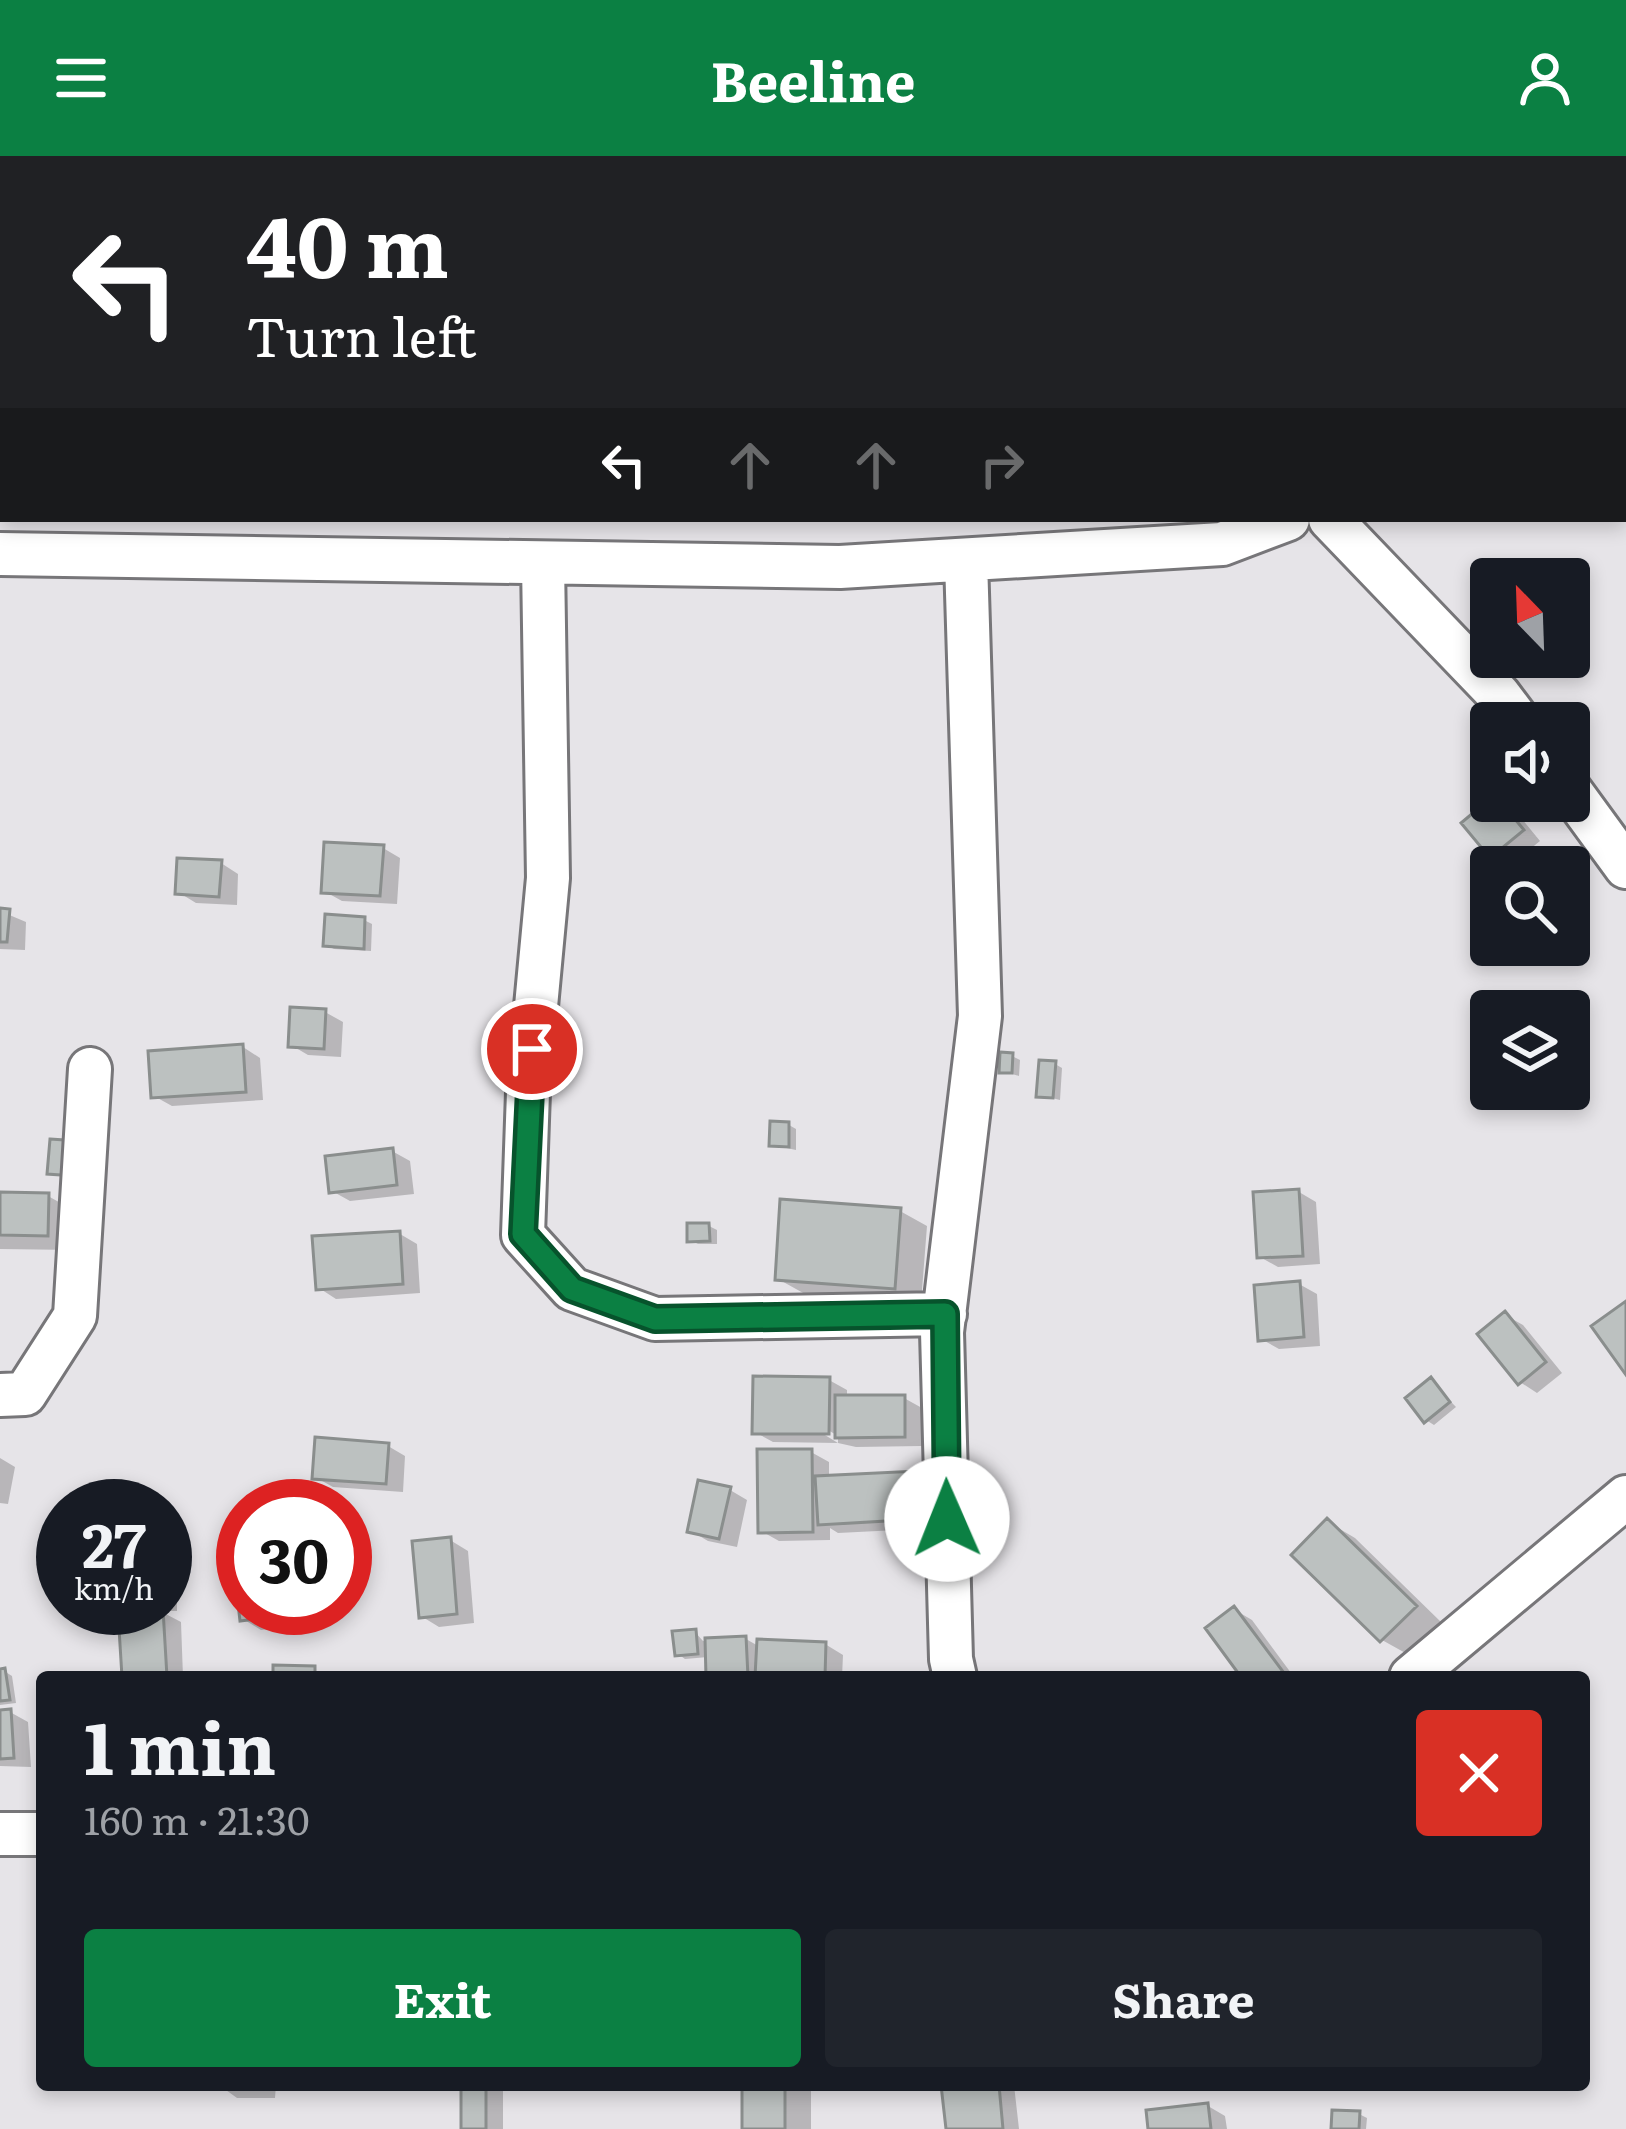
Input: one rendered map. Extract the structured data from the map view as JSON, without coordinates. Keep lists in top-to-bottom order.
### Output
{
  "north": "top left",
  "page": {
    "header": "Beeline",
    "turn": ["40 m", "Turn left"],
    "speed": "27 km/h",
    "limit": "30",
    "heading": ["1 min", "160 m · 21:30"],
    "buttons": ["Exit", "Share"]
  }
}
